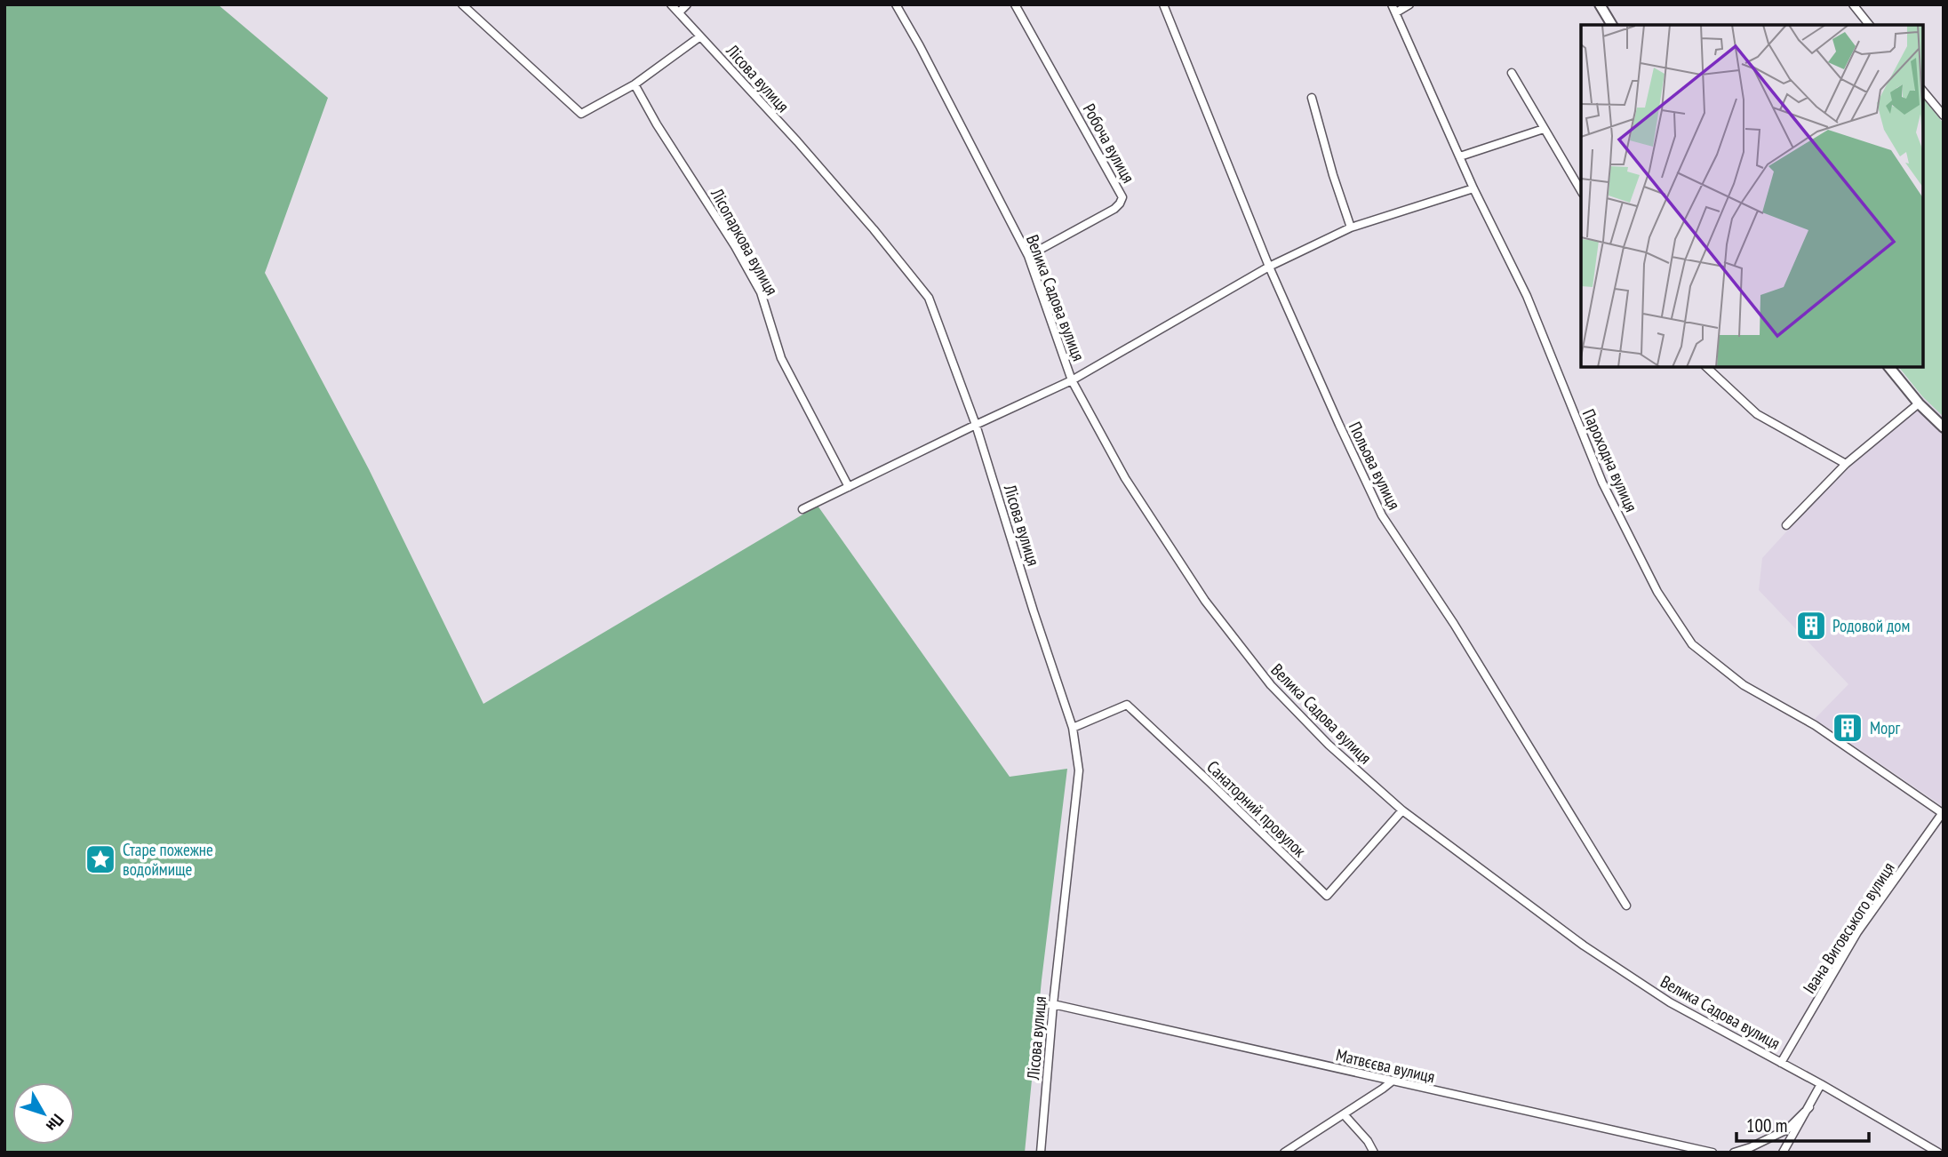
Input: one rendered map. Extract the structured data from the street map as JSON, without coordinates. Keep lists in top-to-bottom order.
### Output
{
  "streets": {
    "street": [
      "Лісова вулиця",
      "Робоча вулиця",
      "Лісопаркова вулиця",
      "Велика Садова вулиця",
      "Пароходна вулиця",
      "Польова вулиця",
      "Санаторний провулок",
      "Івана Виговського вулиця",
      "Матвєєва вулиця"
    ]
  },
  "crossings": [
    ["Лісова вулиця", "Санаторний провулок"],
    ["Лісова вулиця", "Матвєєва вулиця"],
    ["Робоча вулиця", "Велика Садова вулиця"],
    ["Велика Садова вулиця", "Санаторний провулок"],
    ["Велика Садова вулиця", "Івана Виговського вулиця"],
    ["Пароходна вулиця", "Івана Виговського вулиця"]
  ],
  "places": {
    "building": ["Родовой дом", "Морг"],
    "place": ["Старе пожежне водоймище"]
  },
  "scale_bar": "100 m",
  "north": "bottom right"
}
